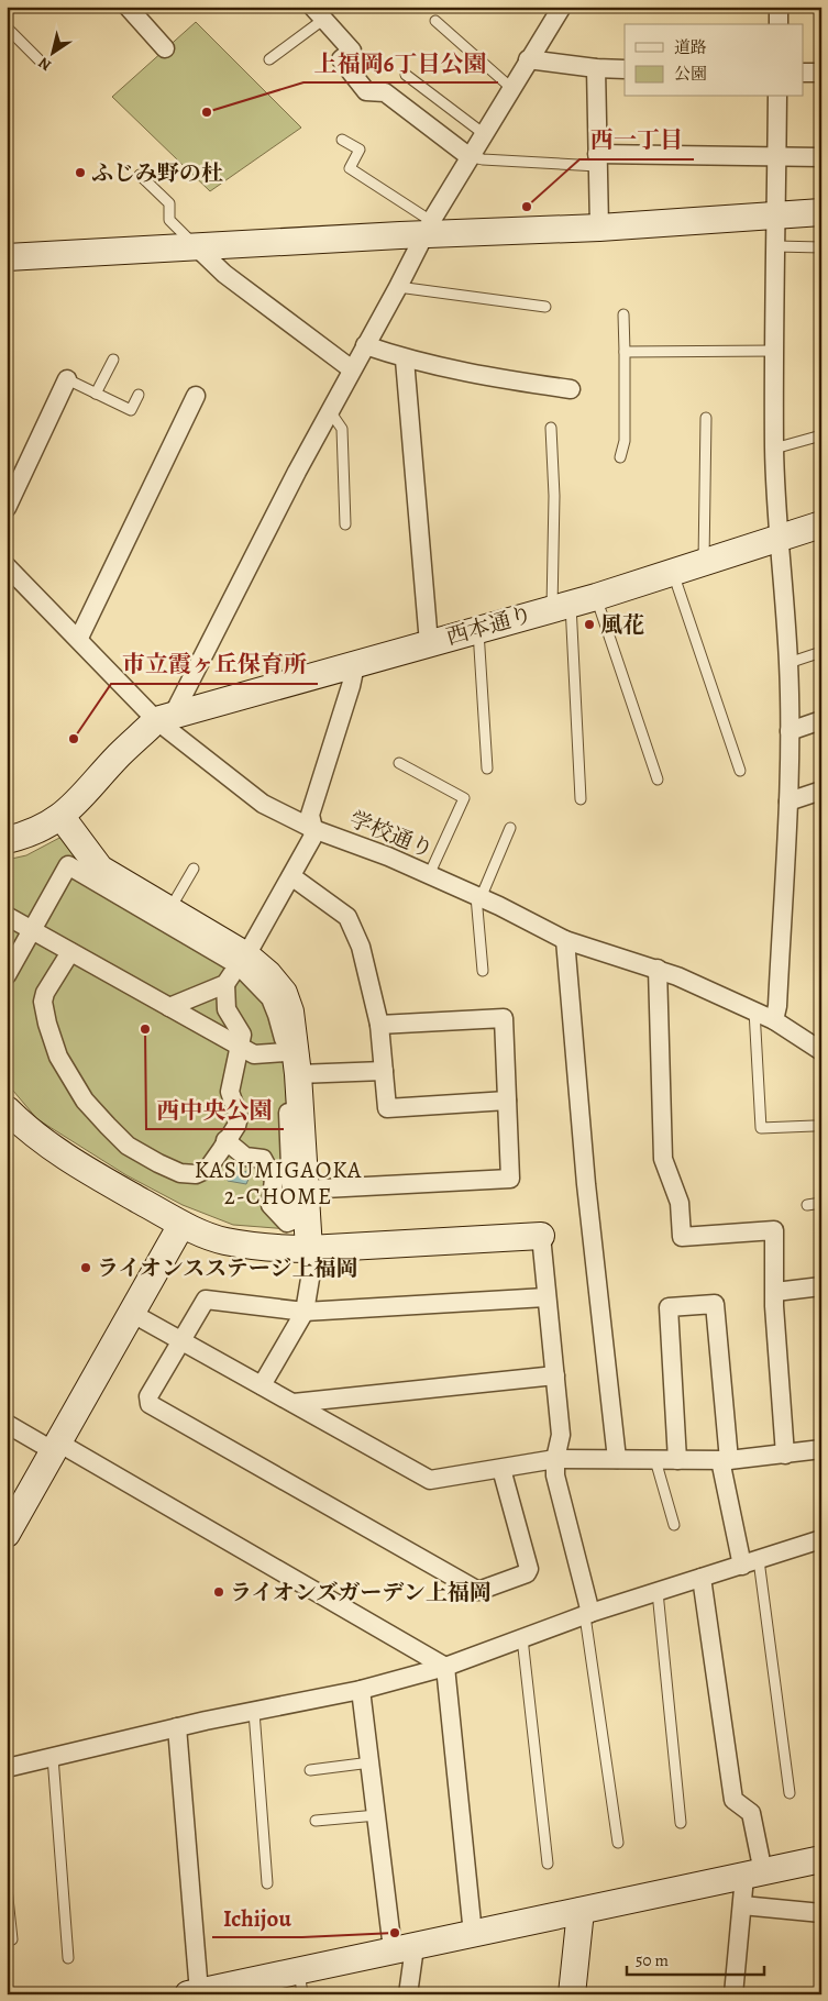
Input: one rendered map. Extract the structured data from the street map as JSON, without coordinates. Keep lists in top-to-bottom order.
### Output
{
  "streets": {
    "street": ["西本通り", "学校通り"]
  },
  "crossings": [
    ["西本通り", "学校通り"]
  ],
  "districts": ["KASUMIGAOKA 2-CHOME"],
  "places": [
    "上福岡6丁目公園",
    "ふじみ野の杜",
    "西一丁目",
    "風花",
    "市立霞ヶ丘保育所",
    "西中央公園",
    "ライオンスステージ上福岡",
    "ライオンズガーデン上福岡",
    "Ichijou"
  ],
  "legend": ["道路", "公園"],
  "scale_bar": "50 m",
  "north": "bottom left"
}
